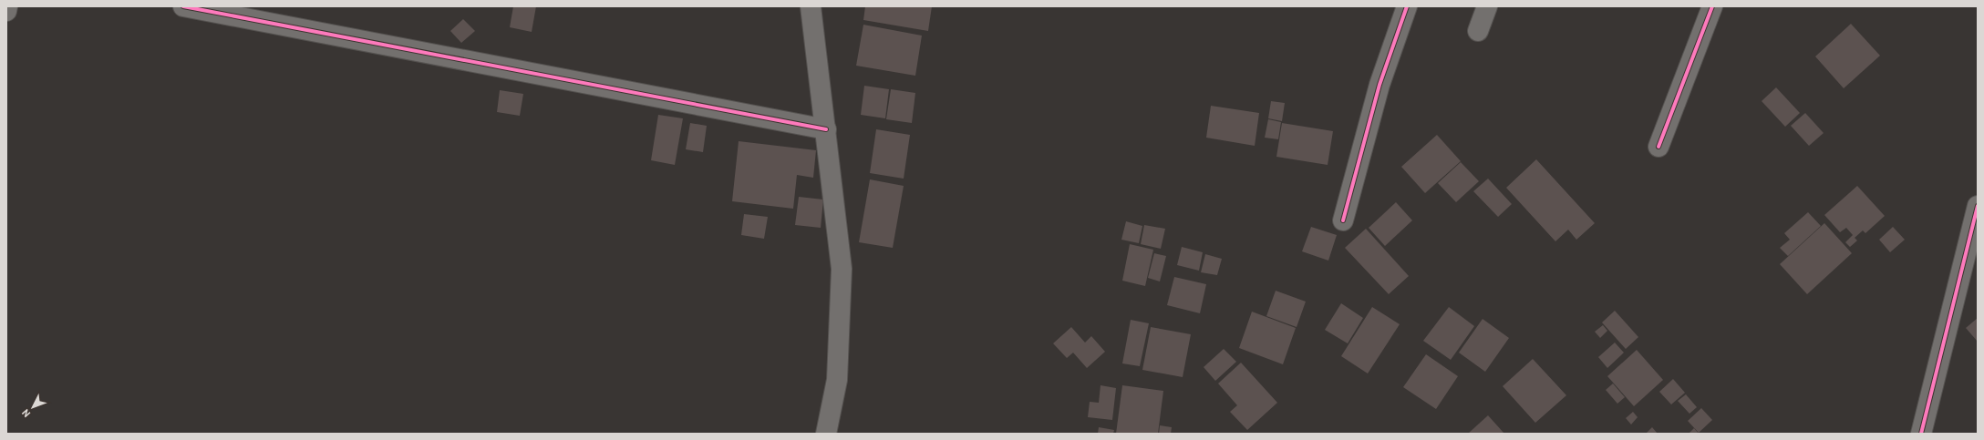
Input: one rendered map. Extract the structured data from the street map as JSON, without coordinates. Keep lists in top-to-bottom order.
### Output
{
  "north": "bottom left"
}
